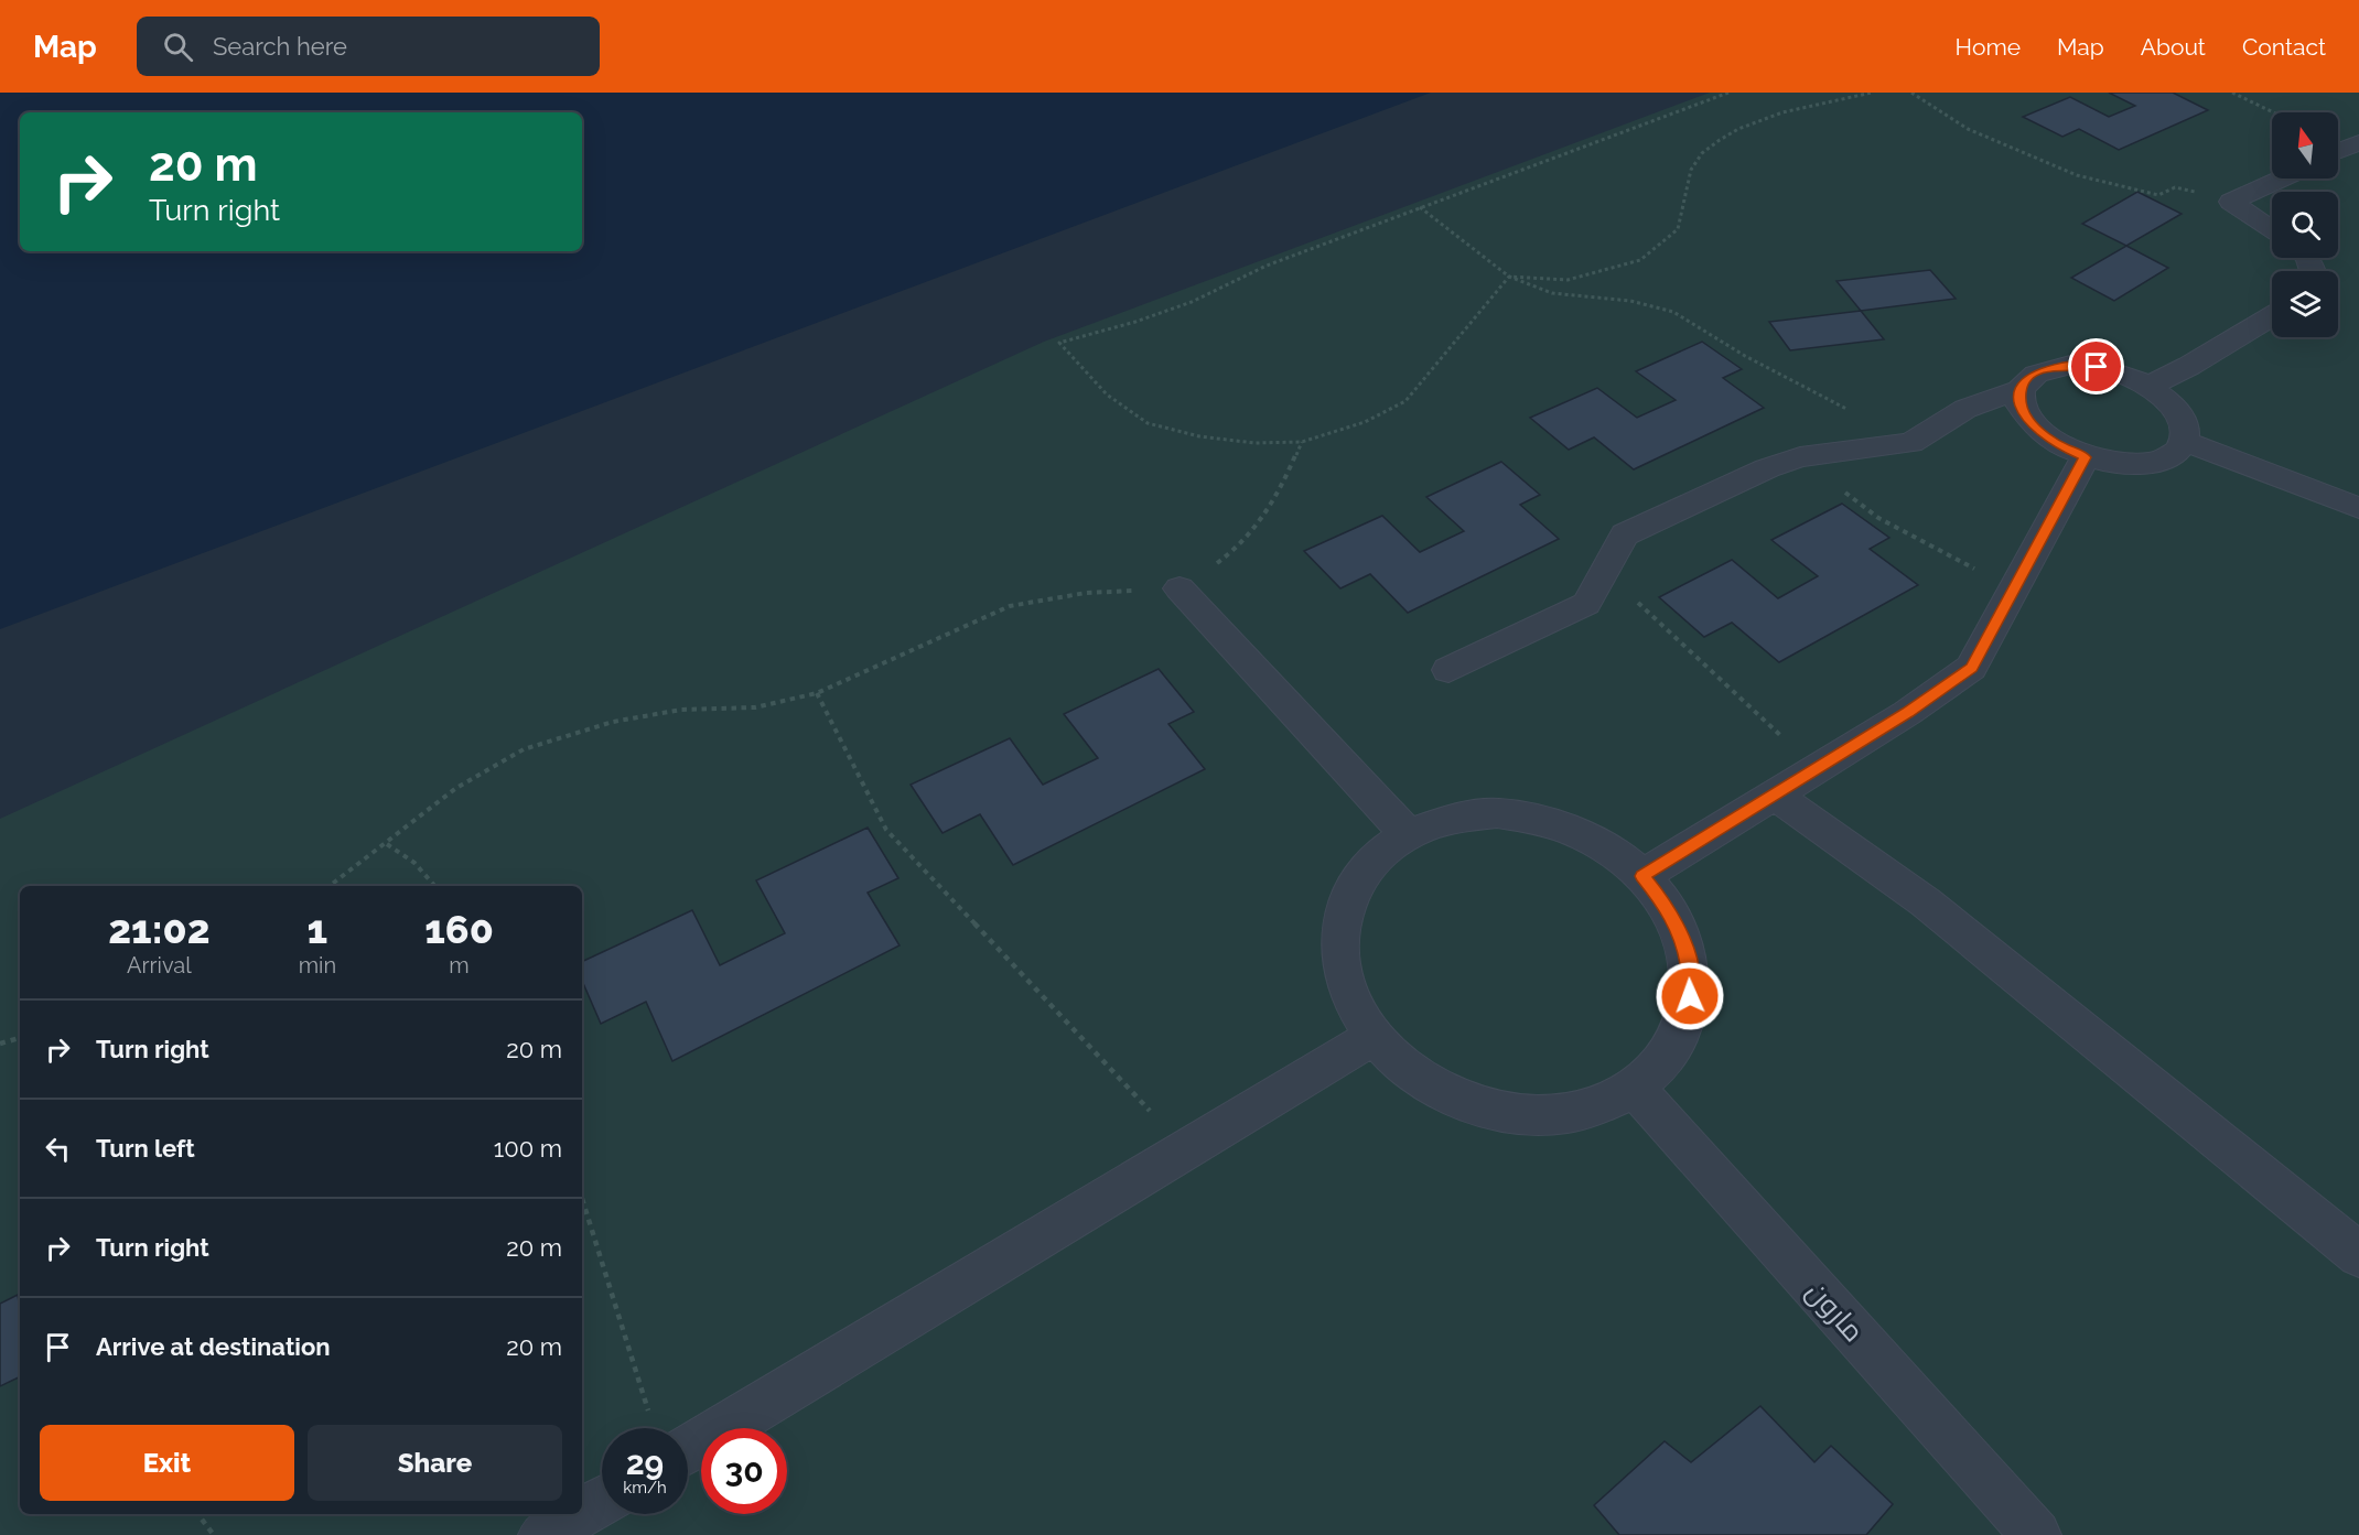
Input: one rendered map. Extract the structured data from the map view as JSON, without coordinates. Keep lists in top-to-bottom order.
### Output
{
  "streets": {
    "street": ["مارون"]
  },
  "north": "top",
  "page": {
    "header": "Map",
    "search": "Search here",
    "nav": [
      "Home",
      "Map",
      "About",
      "Contact"
    ],
    "turn": ["20 m", "Turn right"],
    "eta": [
      "21:02",
      "Arrival",
      "1",
      "min",
      "160",
      "m"
    ],
    "list": [
      {
        "name": "Turn right",
        "value": "20 m"
      },
      {
        "name": "Turn left",
        "value": "100 m"
      },
      {
        "name": "Turn right",
        "value": "20 m"
      },
      {
        "name": "Arrive at destination",
        "value": "20 m"
      }
    ],
    "buttons": ["Exit", "Share"],
    "speed": "29 km/h",
    "limit": "30"
  }
}
